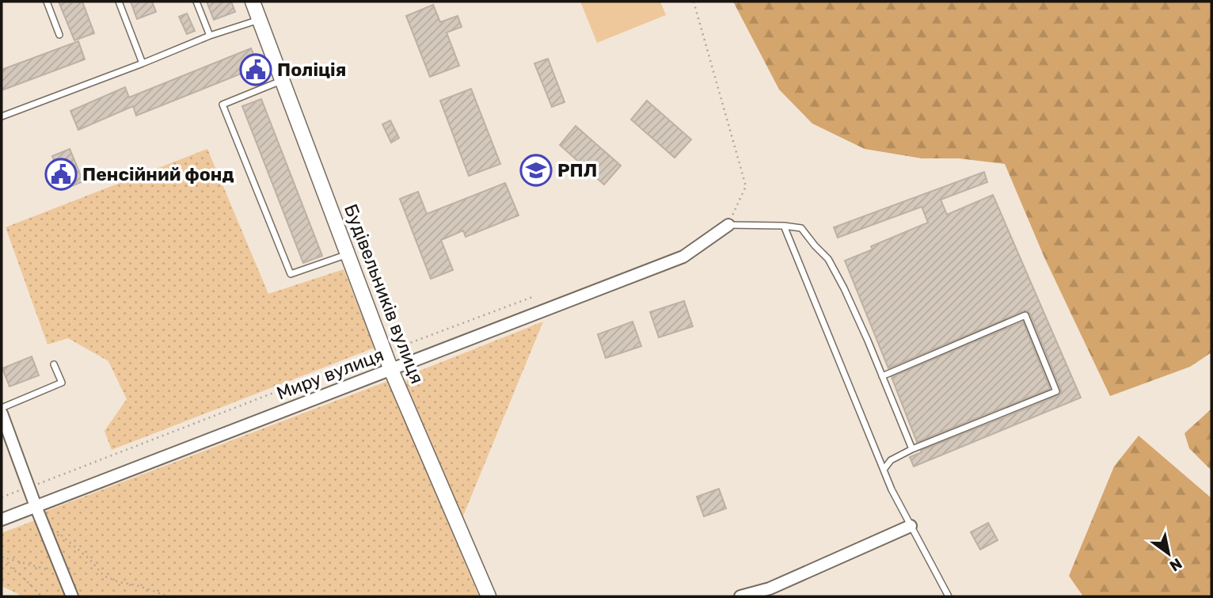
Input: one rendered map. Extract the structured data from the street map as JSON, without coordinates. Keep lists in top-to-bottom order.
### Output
{
  "streets": {
    "street": ["Будівельників вулиця", "Миру вулиця"]
  },
  "crossings": [
    ["Будівельників вулиця", "Миру вулиця"]
  ],
  "places": {
    "public building": ["Поліція", "Пенсійний фонд"],
    "school or university": ["РПЛ"]
  },
  "north": "bottom right"
}
